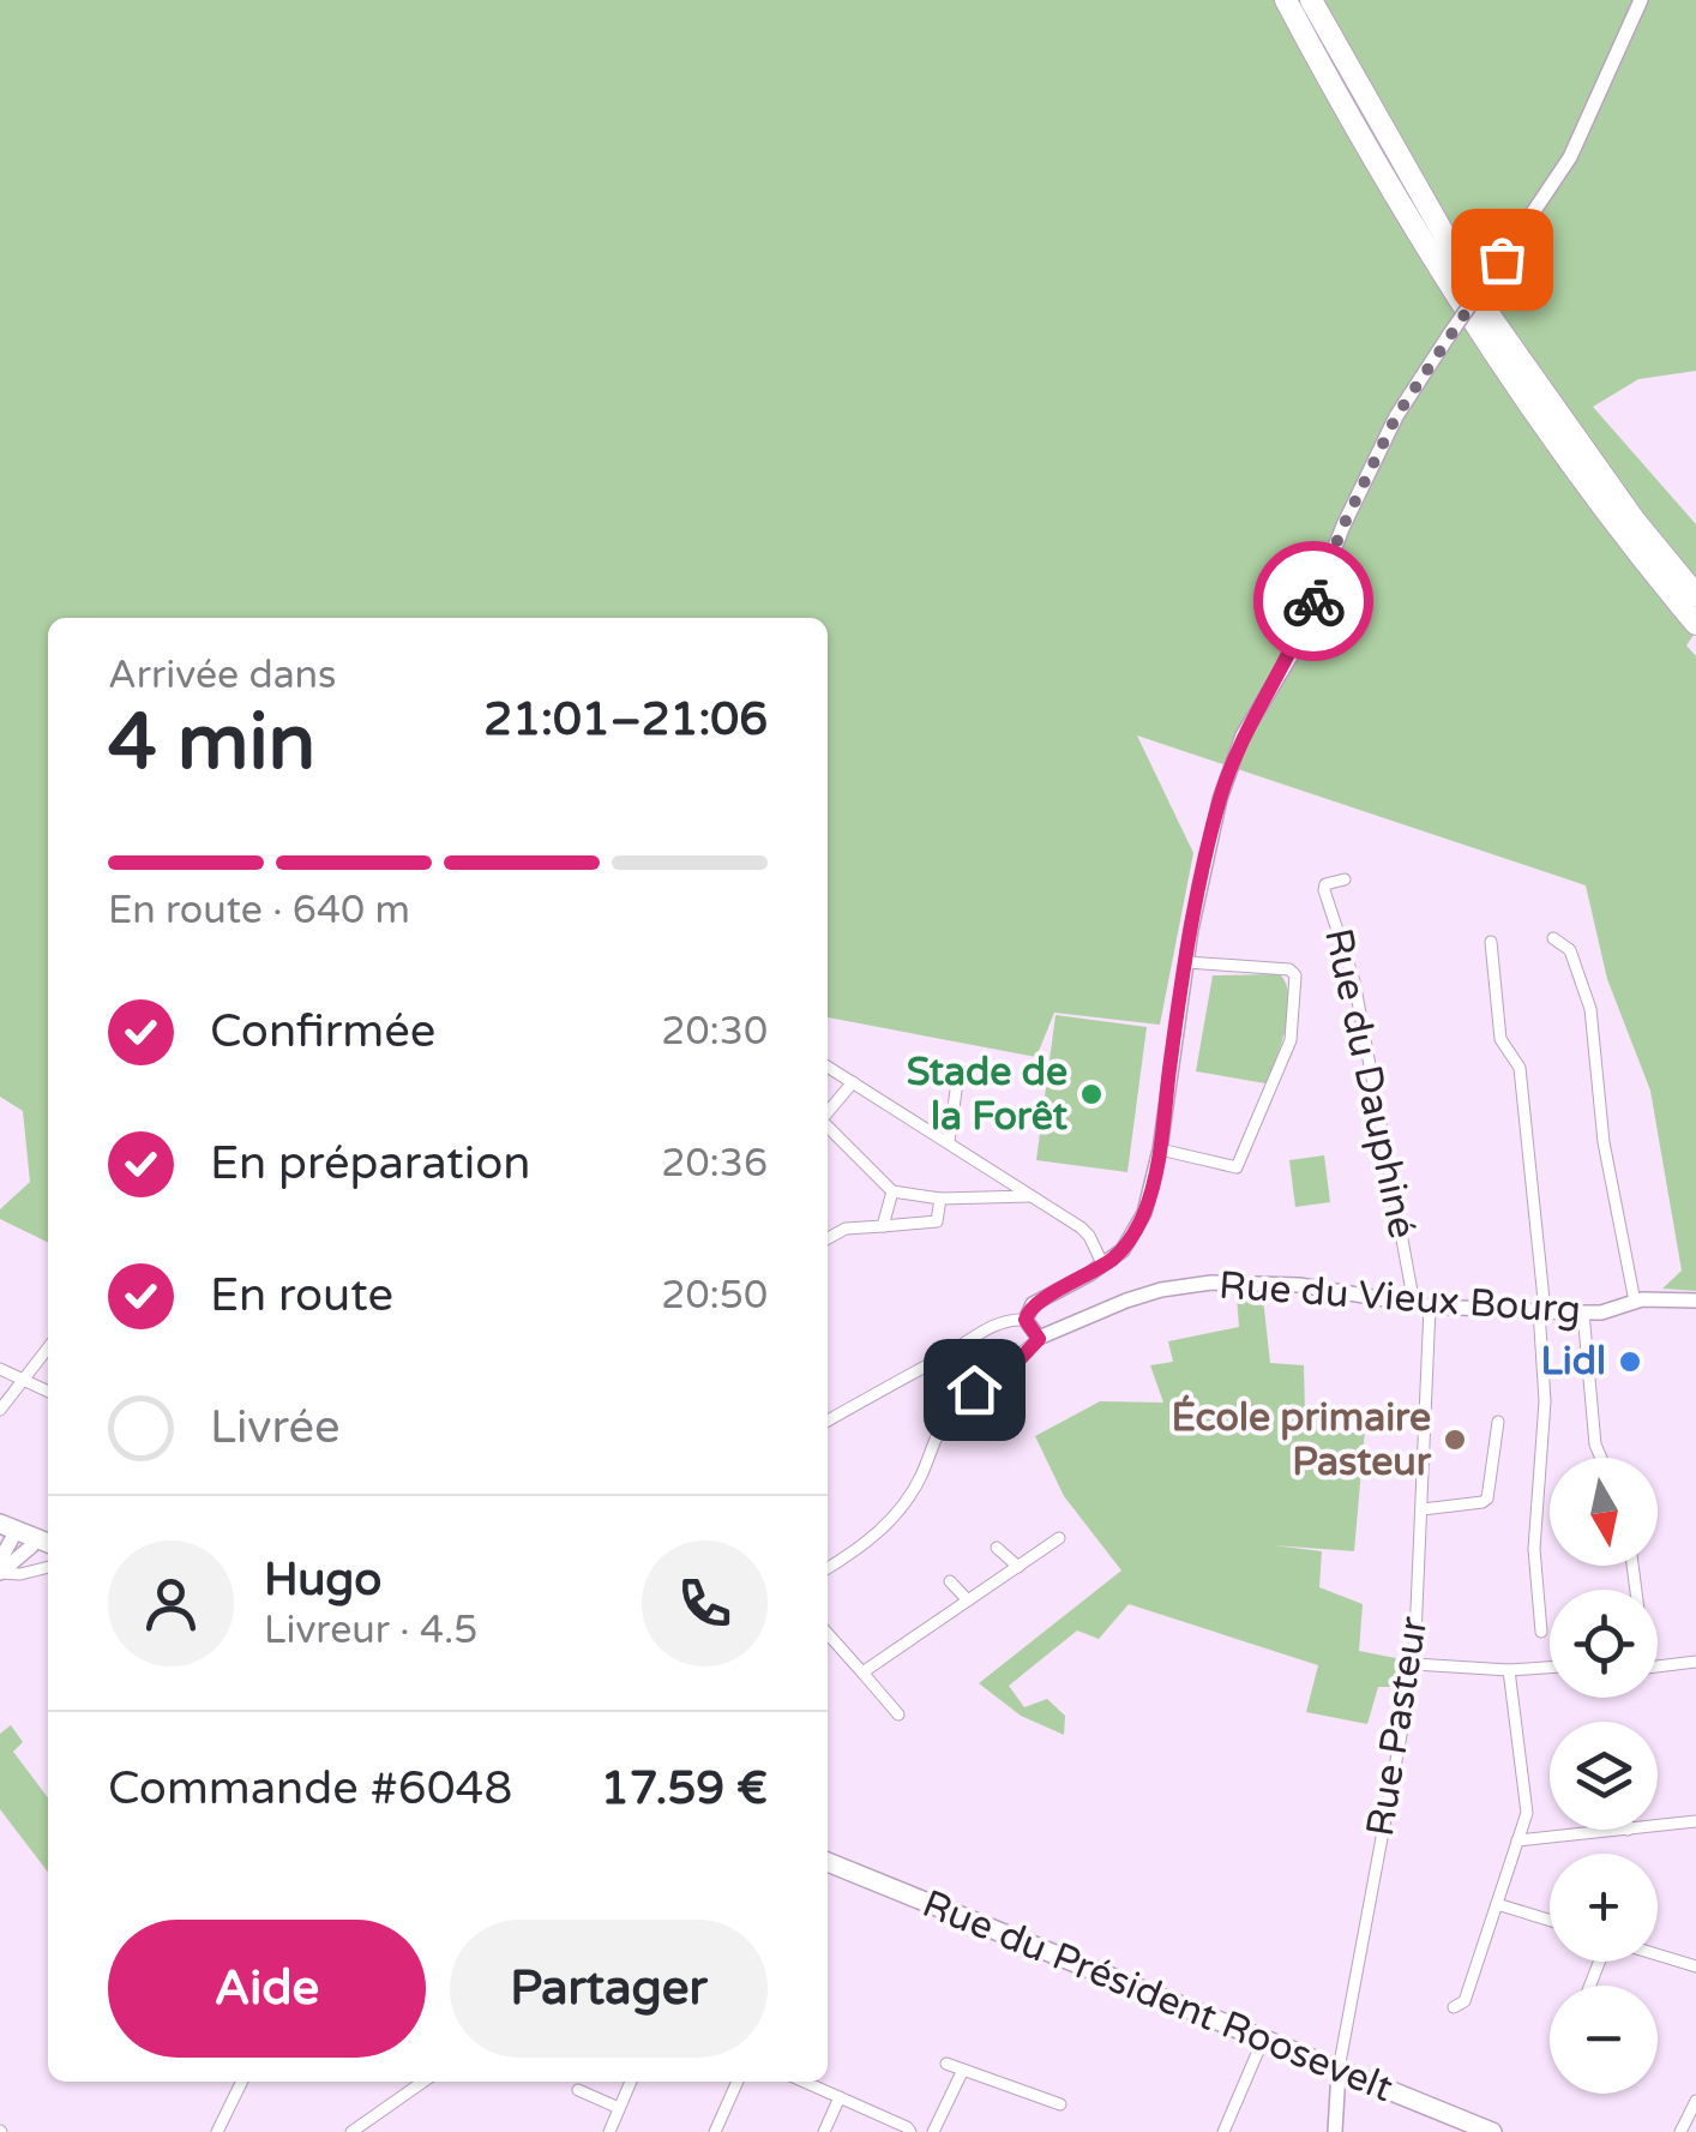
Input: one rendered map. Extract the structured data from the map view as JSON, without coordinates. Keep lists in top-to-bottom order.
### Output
{
  "streets": {
    "main road": ["Rue du Président Roosevelt"],
    "street": ["Rue du Dauphiné", "Rue du Vieux Bourg", "Rue Pasteur"]
  },
  "crossings": [
    ["Rue du Dauphiné", "Rue du Vieux Bourg"],
    ["Rue du Dauphiné", "Rue Pasteur"],
    ["Rue du Vieux Bourg", "Rue Pasteur"],
    ["Rue Pasteur", "Rue du Président Roosevelt"]
  ],
  "places": ["Stade de la Forêt", "Lidl", "École primaire Pasteur"],
  "north": "bottom",
  "page": {
    "heading": ["4 min", "Arrivée dans", "21:01–21:06"],
    "panel": [
      "Hugo",
      "Livreur · 4.5",
      "Commande #6048",
      "17.59 €"
    ],
    "bar": "En route · 640 m",
    "list": [
      ["Confirmée", "20:30"],
      ["En préparation", "20:36"],
      ["En route", "20:50"],
      "Livrée"
    ],
    "map_buttons": ["+", "−"],
    "buttons": ["Aide", "Partager"]
  }
}
